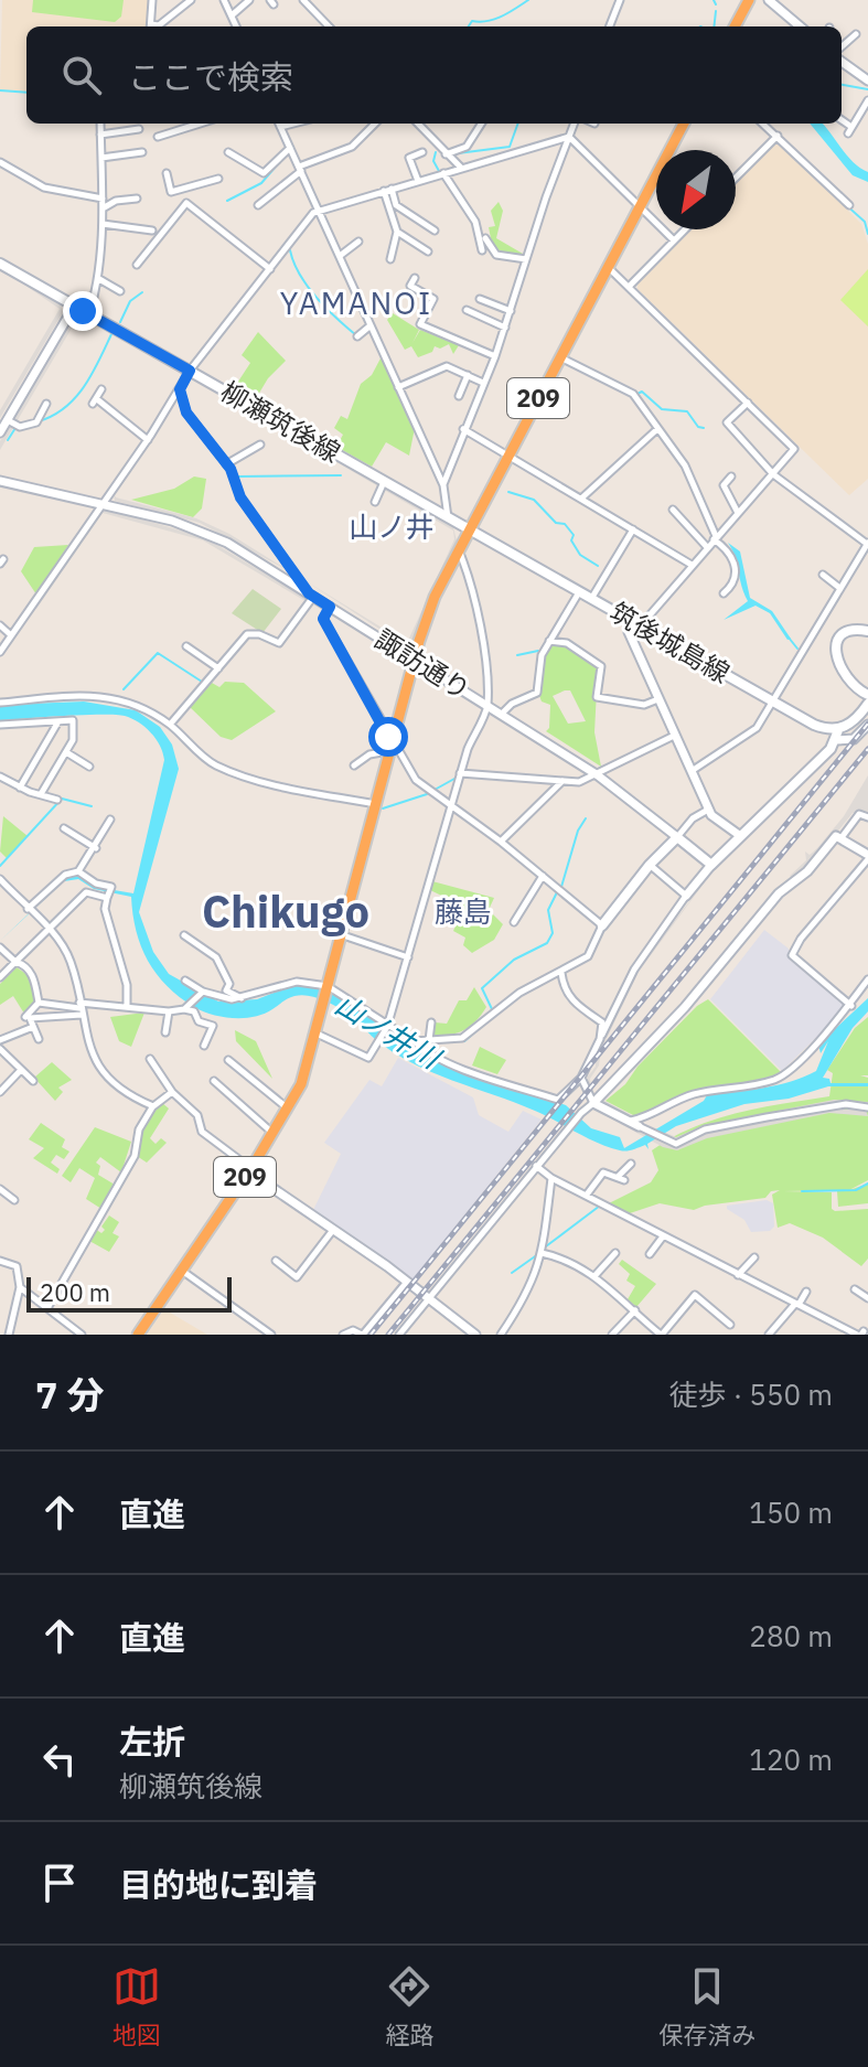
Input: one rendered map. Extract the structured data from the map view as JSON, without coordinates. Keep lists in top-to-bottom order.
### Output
{
  "streets": {
    "highway": ["209"],
    "main road": ["柳瀬筑後線", "筑後城島線"],
    "street": ["諏訪通り"]
  },
  "crossings": [
    ["209", "柳瀬筑後線"],
    ["209", "筑後城島線"],
    ["209", "諏訪通り"],
    ["柳瀬筑後線", "筑後城島線"]
  ],
  "districts": [
    "YAMANOI",
    "山ノ井",
    "Chikugo",
    "藤島"
  ],
  "water": ["山ノ井川"],
  "scale_bar": "200 m",
  "north": "bottom left",
  "page": {
    "search": "ここで検索",
    "scale": "200 m",
    "heading": ["7 分", "徒歩 · 550 m"],
    "list": [
      ["直進", "150 m"],
      ["直進", "280 m"],
      ["左折", "柳瀬筑後線", "120 m"],
      "目的地に到着"
    ],
    "nav": ["地図", "経路", "保存済み"]
  }
}
